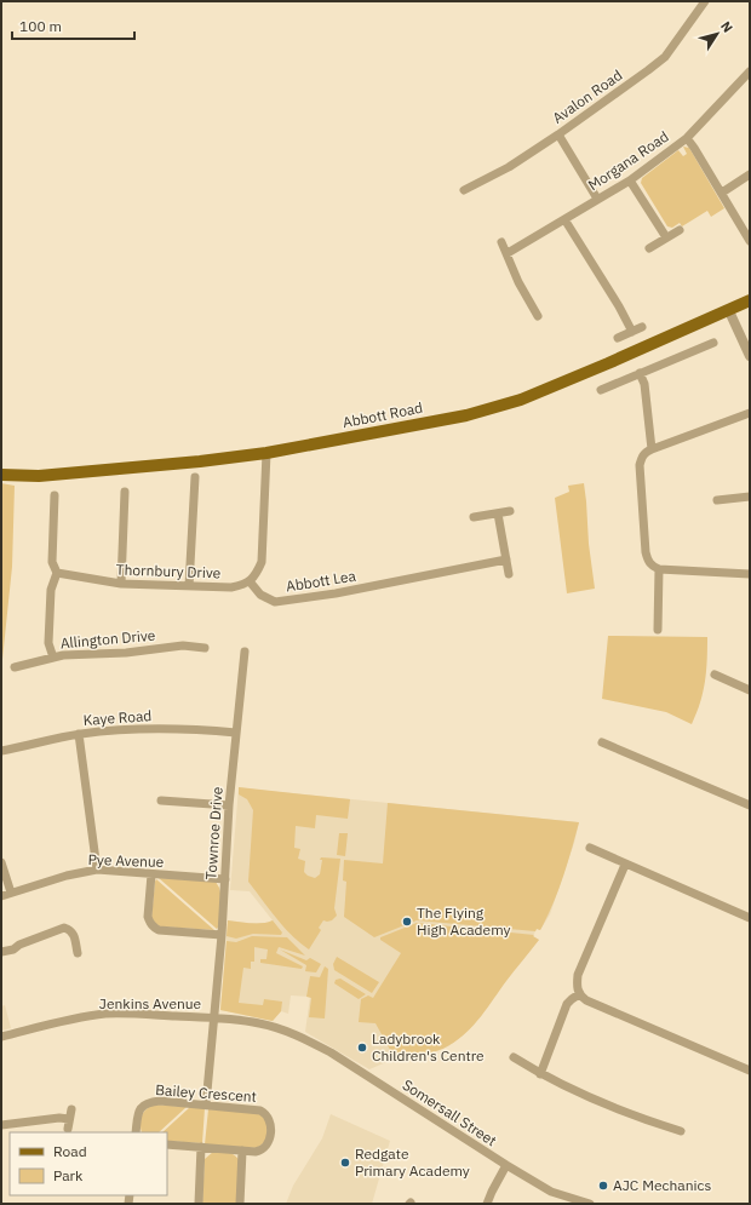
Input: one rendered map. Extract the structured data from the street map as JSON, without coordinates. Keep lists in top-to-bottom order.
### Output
{
  "streets": {
    "main road": ["Abbott Road"],
    "street": [
      "Avalon Road",
      "Morgana Road",
      "Thornbury Drive",
      "Abbott Lea",
      "Allington Drive",
      "Kaye Road",
      "Townroe Drive",
      "Pye Avenue",
      "Jenkins Avenue",
      "Bailey Crescent",
      "Somersall Street"
    ]
  },
  "crossings": [
    ["Thornbury Drive", "Abbott Lea"],
    ["Kaye Road", "Townroe Drive"],
    ["Townroe Drive", "Pye Avenue"],
    ["Townroe Drive", "Jenkins Avenue"],
    ["Townroe Drive", "Bailey Crescent"],
    ["Townroe Drive", "Somersall Street"],
    ["Jenkins Avenue", "Somersall Street"]
  ],
  "places": [
    "The Flying High Academy",
    "Ladybrook Children's Centre",
    "Redgate Primary Academy",
    "AJC Mechanics"
  ],
  "legend": ["Road", "Park"],
  "scale_bar": "100 m",
  "north": "top right"
}
